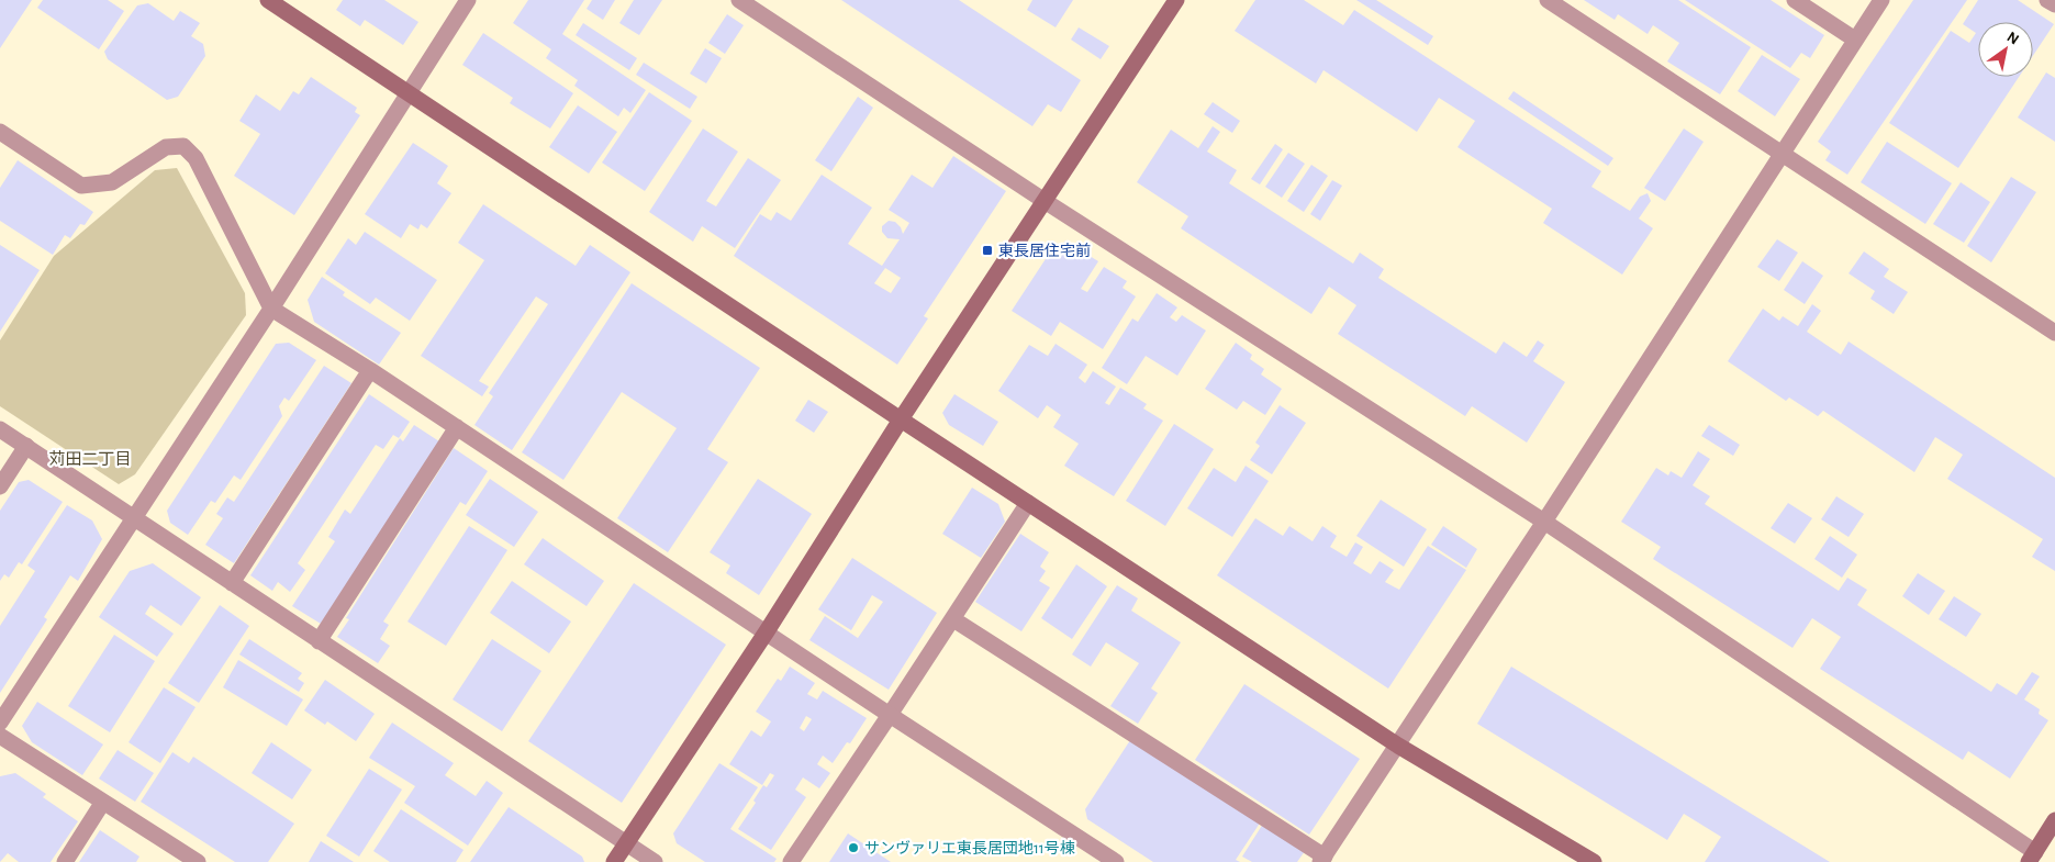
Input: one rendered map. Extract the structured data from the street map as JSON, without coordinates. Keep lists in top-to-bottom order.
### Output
{
  "districts": ["苅田二丁目"],
  "places": {
    "transit": ["東長居住宅前"],
    "other": ["サンヴァリエ東長居団地11号棟"]
  },
  "north": "top right"
}
